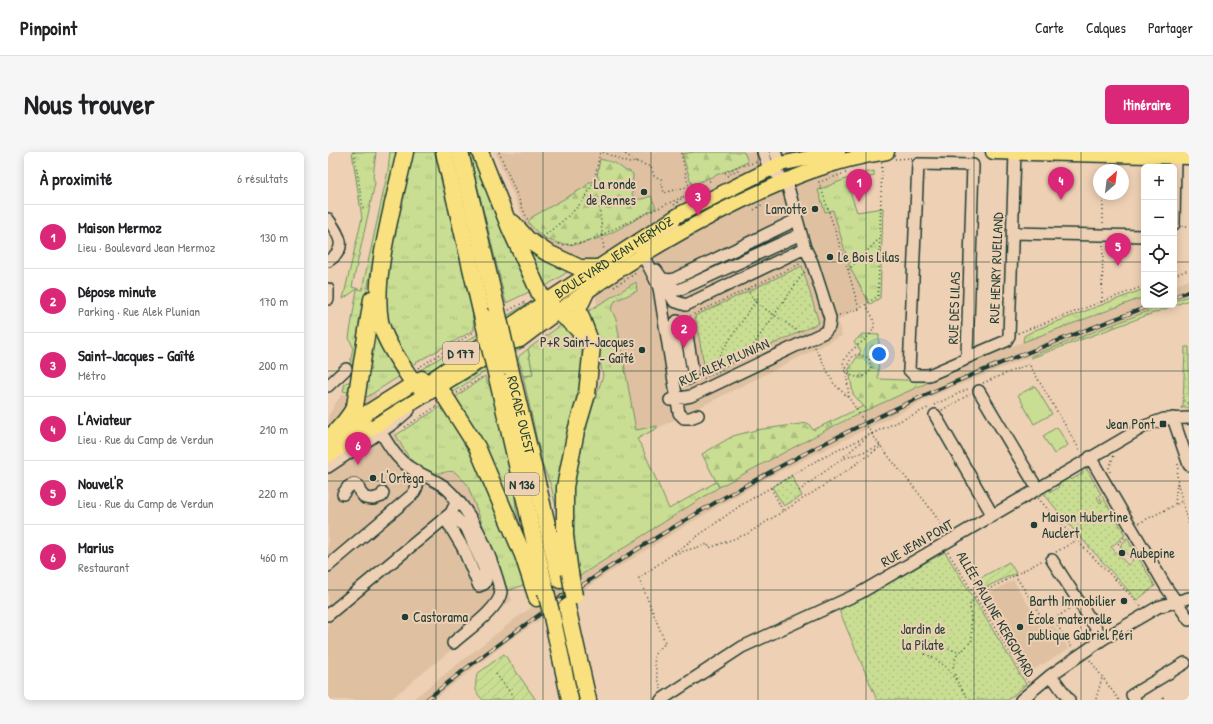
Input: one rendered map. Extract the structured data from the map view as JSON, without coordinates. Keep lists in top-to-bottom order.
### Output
{
  "streets": {
    "highway": ["ROCADE OUEST", "N 136"],
    "main road": ["BOULEVARD JEAN MERMOZ", "D 177"],
    "street": [
      "RUE HENRY RUELLAND",
      "RUE DES LILAS",
      "RUE ALEK PLUNIAN",
      "RUE JEAN PONT"
    ],
    "path": ["ALLÉE PAULINE KERGOMARD"]
  },
  "crossings": [
    ["BOULEVARD JEAN MERMOZ", "D 177"],
    ["BOULEVARD JEAN MERMOZ", "RUE ALEK PLUNIAN"],
    ["RUE HENRY RUELLAND", "RUE DES LILAS"],
    ["RUE JEAN PONT", "ALLÉE PAULINE KERGOMARD"]
  ],
  "parks": ["Jardin de la Pilate"],
  "places": {
    "other": [
      "La ronde de Rennes",
      "Lamotte",
      "Le Bois Lilas",
      "P+R Saint-Jacques - Gaîté",
      "L'Ortega",
      "Maison Hubertine Auclert",
      "Aubepine",
      "Barth Immobilier",
      "Castorama",
      "École maternelle publique Gabriel Péri"
    ],
    "transit": ["Jean Pont"]
  },
  "north": "top right",
  "page": {
    "header": "Pinpoint",
    "nav": ["Carte", "Calques", "Partager"],
    "title": "Nous trouver",
    "buttons": "Itinéraire",
    "heading": ["À proximité", "6 résultats"],
    "map_buttons": ["+", "−"],
    "pins": [
      "4",
      "1",
      "3",
      "5",
      "2",
      "6"
    ],
    "list": [
      {
        "mark": "1",
        "name": "Maison Mermoz",
        "note": "Lieu · Boulevard Jean Mermoz",
        "value": "130 m"
      },
      {
        "mark": "2",
        "name": "Dépose minute",
        "note": "Parking · Rue Alek Plunian",
        "value": "170 m"
      },
      {
        "mark": "3",
        "name": "Saint-Jacques - Gaîté",
        "note": "Métro",
        "value": "200 m"
      },
      {
        "mark": "4",
        "name": "L'Aviateur",
        "note": "Lieu · Rue du Camp de Verdun",
        "value": "210 m"
      },
      {
        "mark": "5",
        "name": "Nouvel'R",
        "note": "Lieu · Rue du Camp de Verdun",
        "value": "220 m"
      },
      {
        "mark": "6",
        "name": "Marius",
        "note": "Restaurant",
        "value": "460 m"
      }
    ]
  }
}
